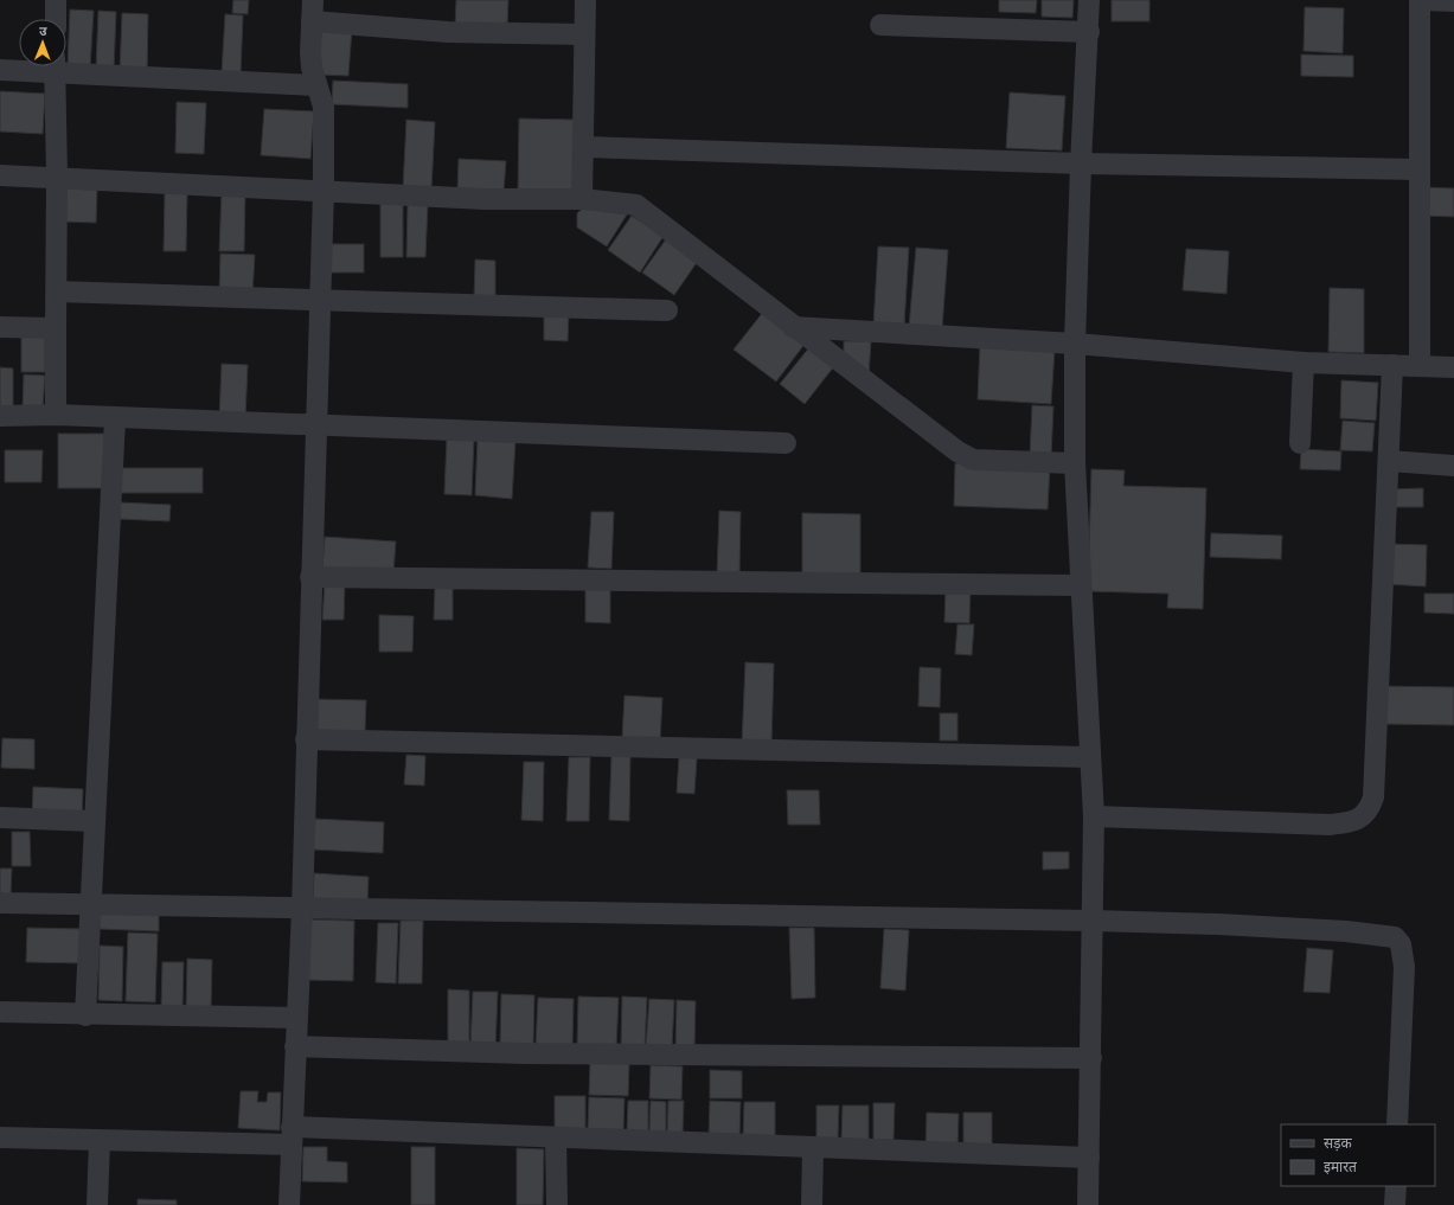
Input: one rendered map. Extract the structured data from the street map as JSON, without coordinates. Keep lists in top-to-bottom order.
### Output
{
  "legend": ["सड़क", "इमारत"],
  "north": "top"
}
